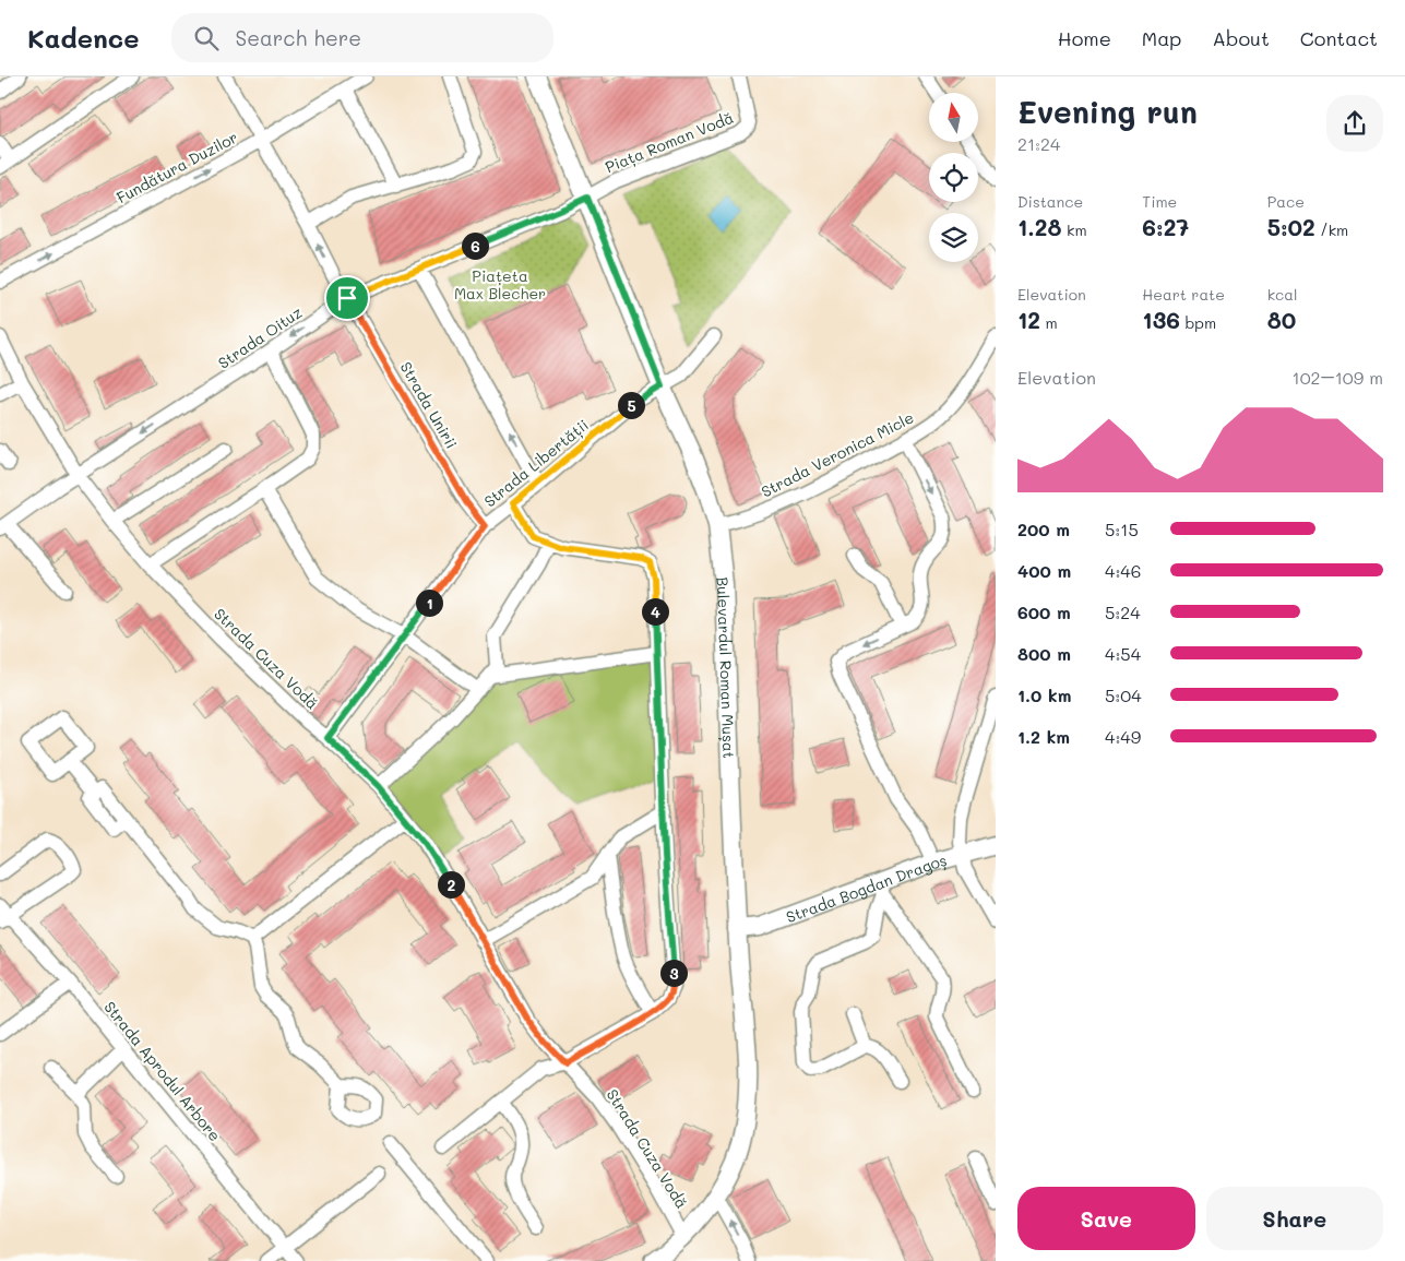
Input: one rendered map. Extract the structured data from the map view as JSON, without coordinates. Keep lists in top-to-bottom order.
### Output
{
  "streets": {
    "main road": ["Bulevardul Roman Mușat", "Strada Bogdan Dragoș"],
    "street": [
      "Piața Roman Vodă",
      "Fundătura Duzilor",
      "Strada Oituz",
      "Strada Unirii",
      "Strada Veronica Micle",
      "Strada Libertății",
      "Strada Cuza Vodă",
      "Strada Aprodul Arbore"
    ]
  },
  "crossings": [
    ["Piața Roman Vodă", "Strada Oituz"],
    ["Piața Roman Vodă", "Bulevardul Roman Mușat"],
    ["Fundătura Duzilor", "Strada Unirii"],
    ["Strada Oituz", "Strada Unirii"],
    ["Strada Oituz", "Strada Cuza Vodă"],
    ["Strada Oituz", "Bulevardul Roman Mușat"],
    ["Strada Unirii", "Strada Libertății"],
    ["Strada Veronica Micle", "Bulevardul Roman Mușat"],
    ["Strada Libertății", "Strada Cuza Vodă"],
    ["Strada Libertății", "Bulevardul Roman Mușat"],
    ["Strada Cuza Vodă", "Bulevardul Roman Mușat"],
    ["Bulevardul Roman Mușat", "Strada Bogdan Dragoș"]
  ],
  "parks": ["Piațeta Max Blecher"],
  "north": "top",
  "page": {
    "header": "Kadence",
    "search": "Search here",
    "nav": [
      "Home",
      "Map",
      "About",
      "Contact"
    ],
    "heading": ["Evening run", "21:24"],
    "stats": [
      ["Distance", "1.28 km"],
      ["Time", "6:27"],
      ["Pace", "5:02 /km"],
      ["Elevation", "12 m"],
      ["Heart rate", "136 bpm"],
      ["kcal", "80"]
    ],
    "pins": [
      "6",
      "5",
      "1",
      "4",
      "2",
      "3"
    ],
    "chart": ["Elevation", "102–109 m"],
    "list": [
      {
        "name": "200 m",
        "note": "5:15"
      },
      {
        "name": "400 m",
        "note": "4:46"
      },
      {
        "name": "600 m",
        "note": "5:24"
      },
      {
        "name": "800 m",
        "note": "4:54"
      },
      {
        "name": "1.0 km",
        "note": "5:04"
      },
      {
        "name": "1.2 km",
        "note": "4:49"
      }
    ],
    "buttons": ["Save", "Share"]
  }
}
